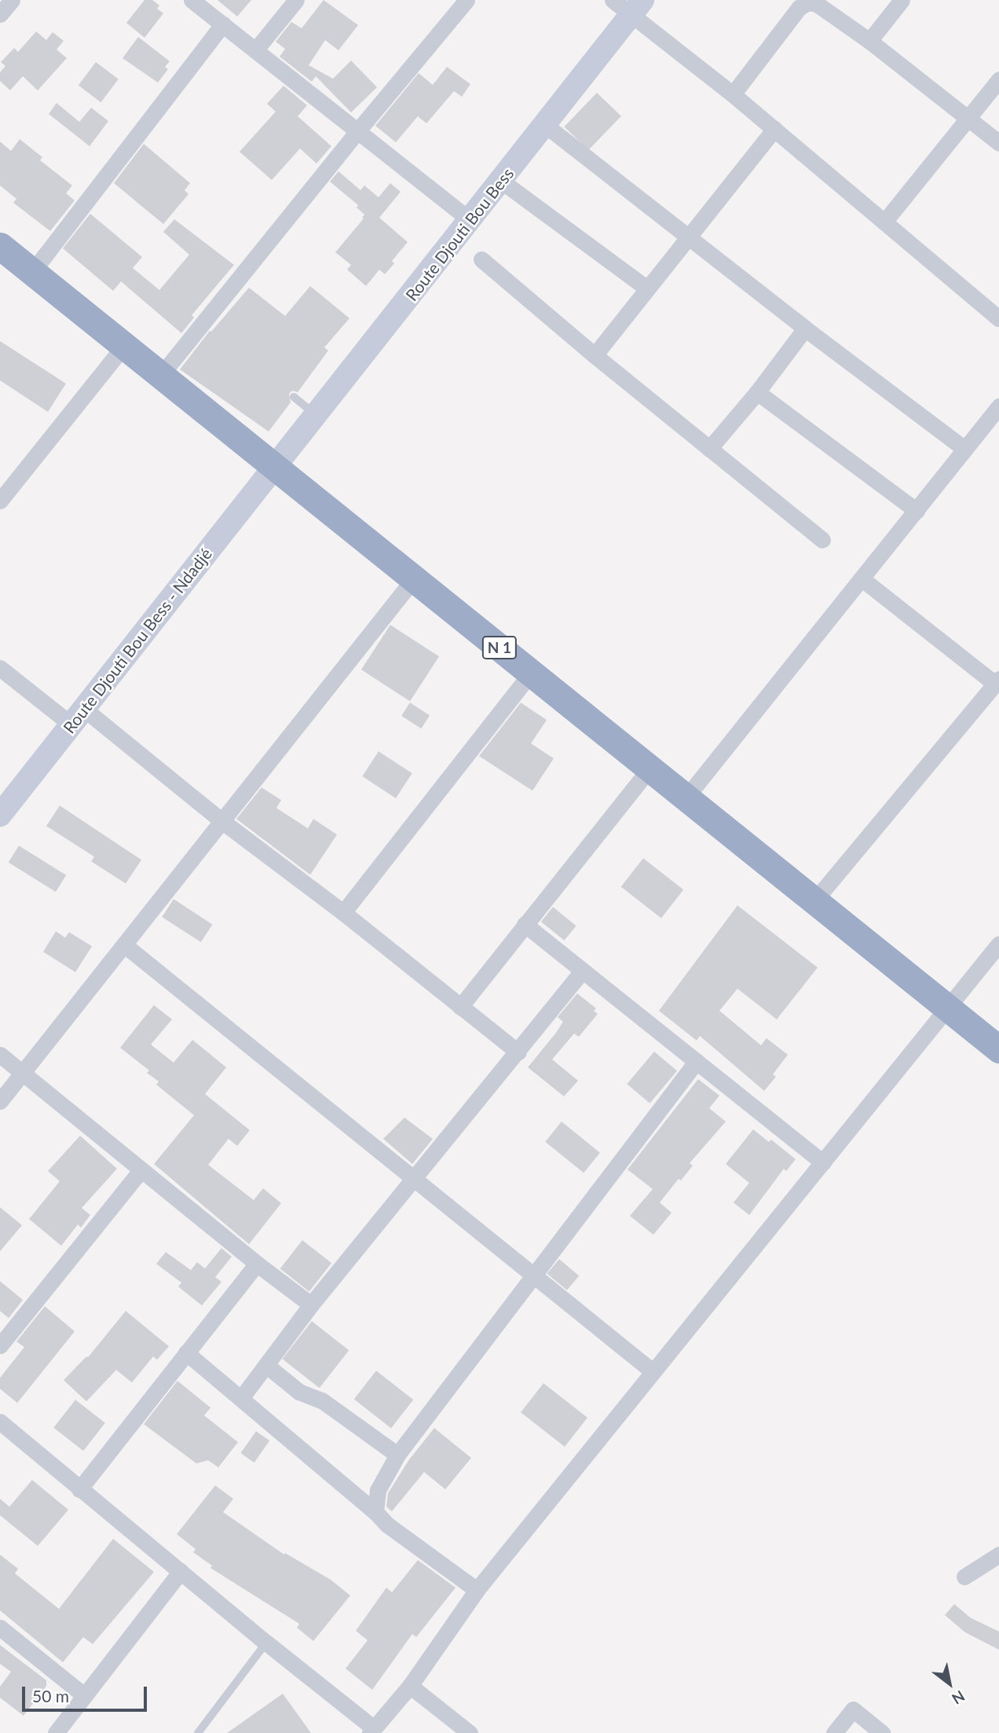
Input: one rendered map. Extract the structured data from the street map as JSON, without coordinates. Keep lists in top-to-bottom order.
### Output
{
  "streets": {
    "highway": ["N 1"],
    "main road": ["Route Djouti Bou Bess", "Route Djouti Bou Bess - Ndadjé"]
  },
  "crossings": [
    ["Route Djouti Bou Bess", "Route Djouti Bou Bess - Ndadjé"],
    ["Route Djouti Bou Bess", "N 1"],
    ["Route Djouti Bou Bess - Ndadjé", "N 1"]
  ],
  "scale_bar": "50 m",
  "north": "bottom right"
}
